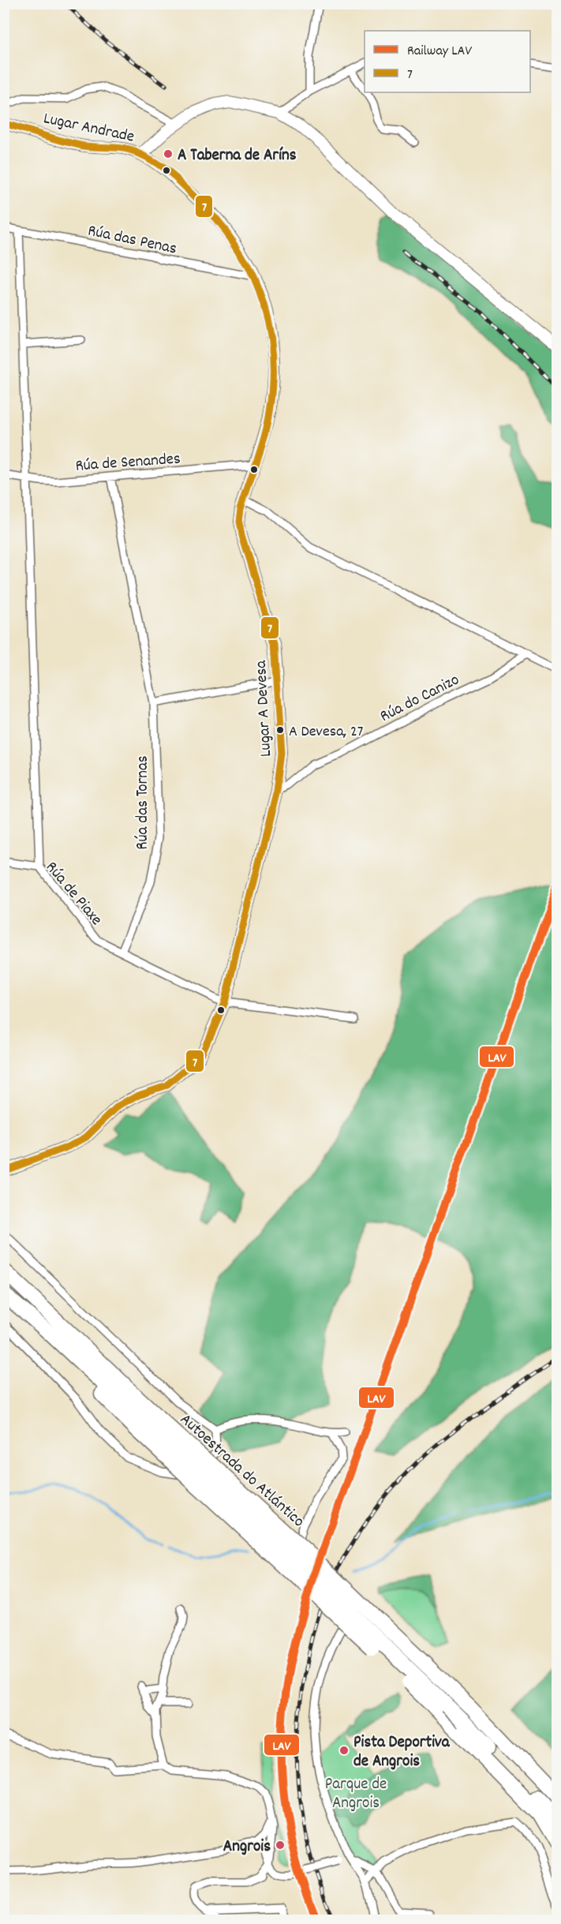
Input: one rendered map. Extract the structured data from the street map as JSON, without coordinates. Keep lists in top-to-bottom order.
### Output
{
  "streets": {
    "highway": ["Autoestrada do Atlántico"],
    "street": [
      "Lugar Andrade",
      "Rúa das Penas",
      "Rúa de Senandes",
      "Rúa do Canizo",
      "Lugar A Devesa",
      "Rúa das Tornas",
      "Rúa de Piaxe"
    ]
  },
  "crossings": [
    ["Lugar Andrade", "Lugar A Devesa"],
    ["Rúa das Penas", "Lugar A Devesa"],
    ["Rúa de Senandes", "Lugar A Devesa"],
    ["Rúa de Senandes", "Rúa das Tornas"],
    ["Rúa do Canizo", "Lugar A Devesa"],
    ["Rúa das Tornas", "Rúa de Piaxe"]
  ],
  "parks": ["Parque de Angrois"],
  "places": [
    "A Taberna de Aríns",
    "A Devesa, 27",
    "Pista Deportiva de Angrois",
    "Angrois"
  ],
  "lines": ["transit line 7", "rail line LAV"],
  "legend": ["Railway LAV", "7"]
}
